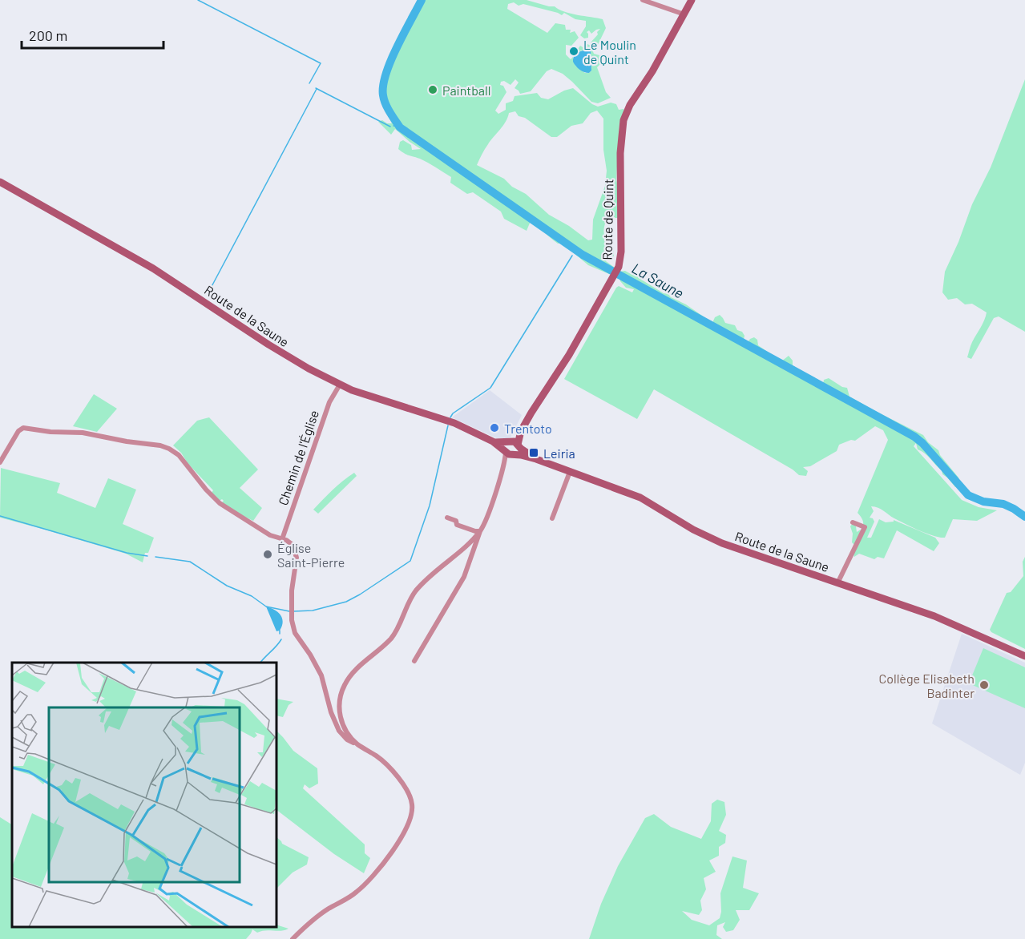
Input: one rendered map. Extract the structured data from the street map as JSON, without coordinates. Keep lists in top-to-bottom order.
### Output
{
  "streets": {
    "street": ["Route de Quint", "Route de la Saune", "Chemin de l'Église"]
  },
  "crossings": [
    ["Route de Quint", "Route de la Saune"],
    ["Route de la Saune", "Chemin de l'Église"]
  ],
  "water": ["La Saune"],
  "places": {
    "other": [
      "Le Moulin de Quint",
      "Paintball",
      "Trentoto",
      "Église Saint-Pierre",
      "Collège Elisabeth Badinter"
    ],
    "transit": ["Leiria"]
  },
  "scale_bar": "200 m"
}
